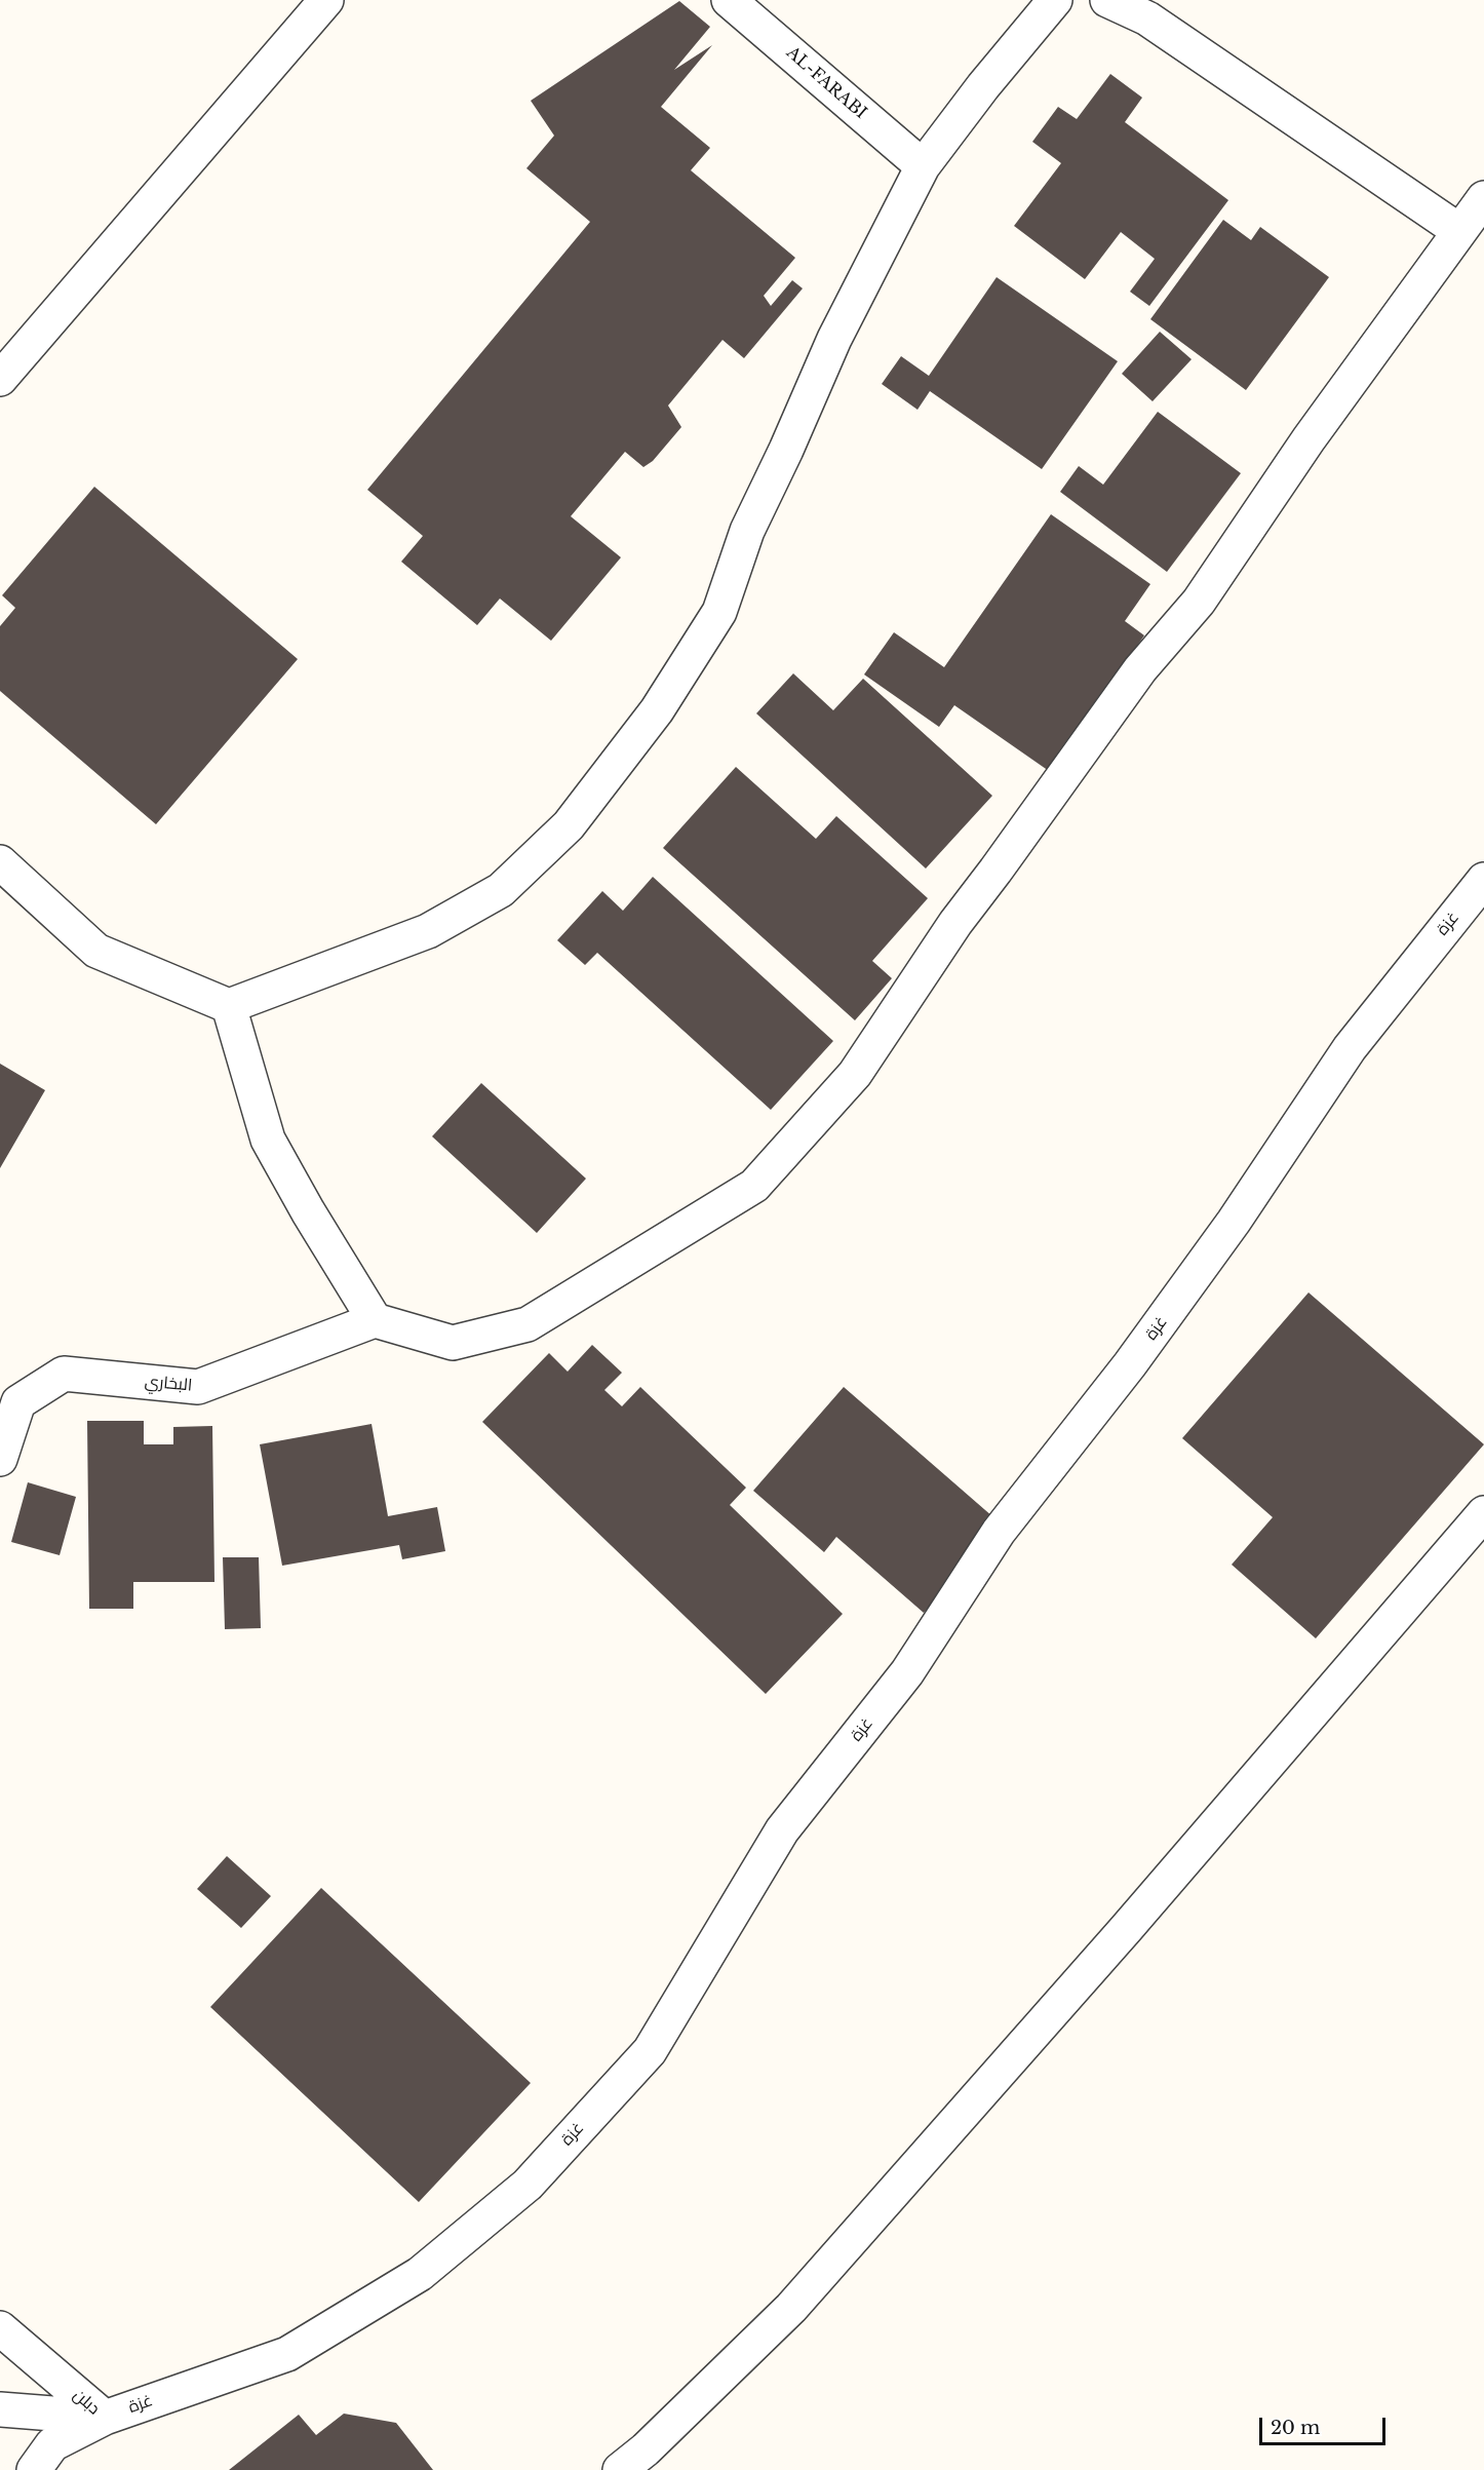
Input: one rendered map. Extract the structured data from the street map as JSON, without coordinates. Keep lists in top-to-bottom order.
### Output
{
  "streets": {
    "street": [
      "AL-FARABI",
      "غزة",
      "البخاري",
      "دبلن"
    ]
  },
  "crossings": [
    ["غزة", "دبلن"]
  ],
  "scale_bar": "20 m"
}
